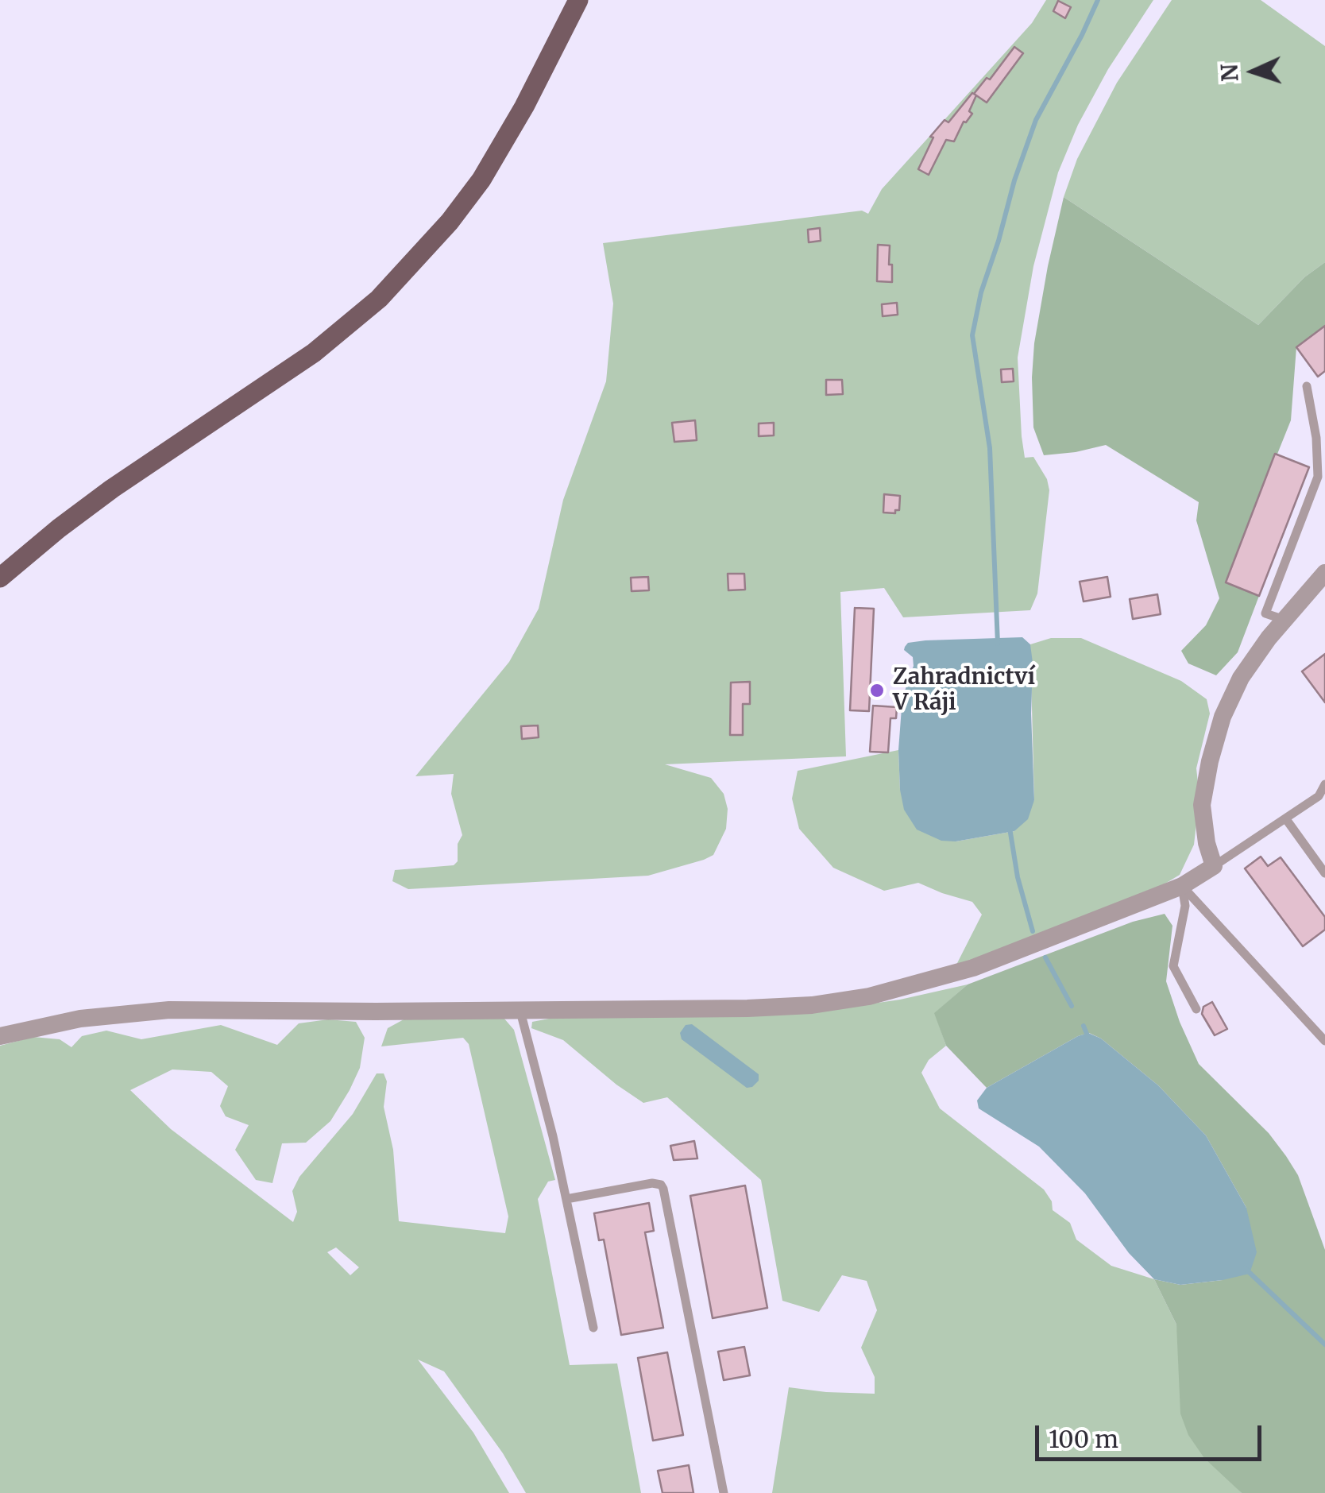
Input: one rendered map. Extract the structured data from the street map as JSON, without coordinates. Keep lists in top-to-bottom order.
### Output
{
  "places": ["Zahradnictví V Ráji"],
  "scale_bar": "100 m",
  "north": "left"
}
